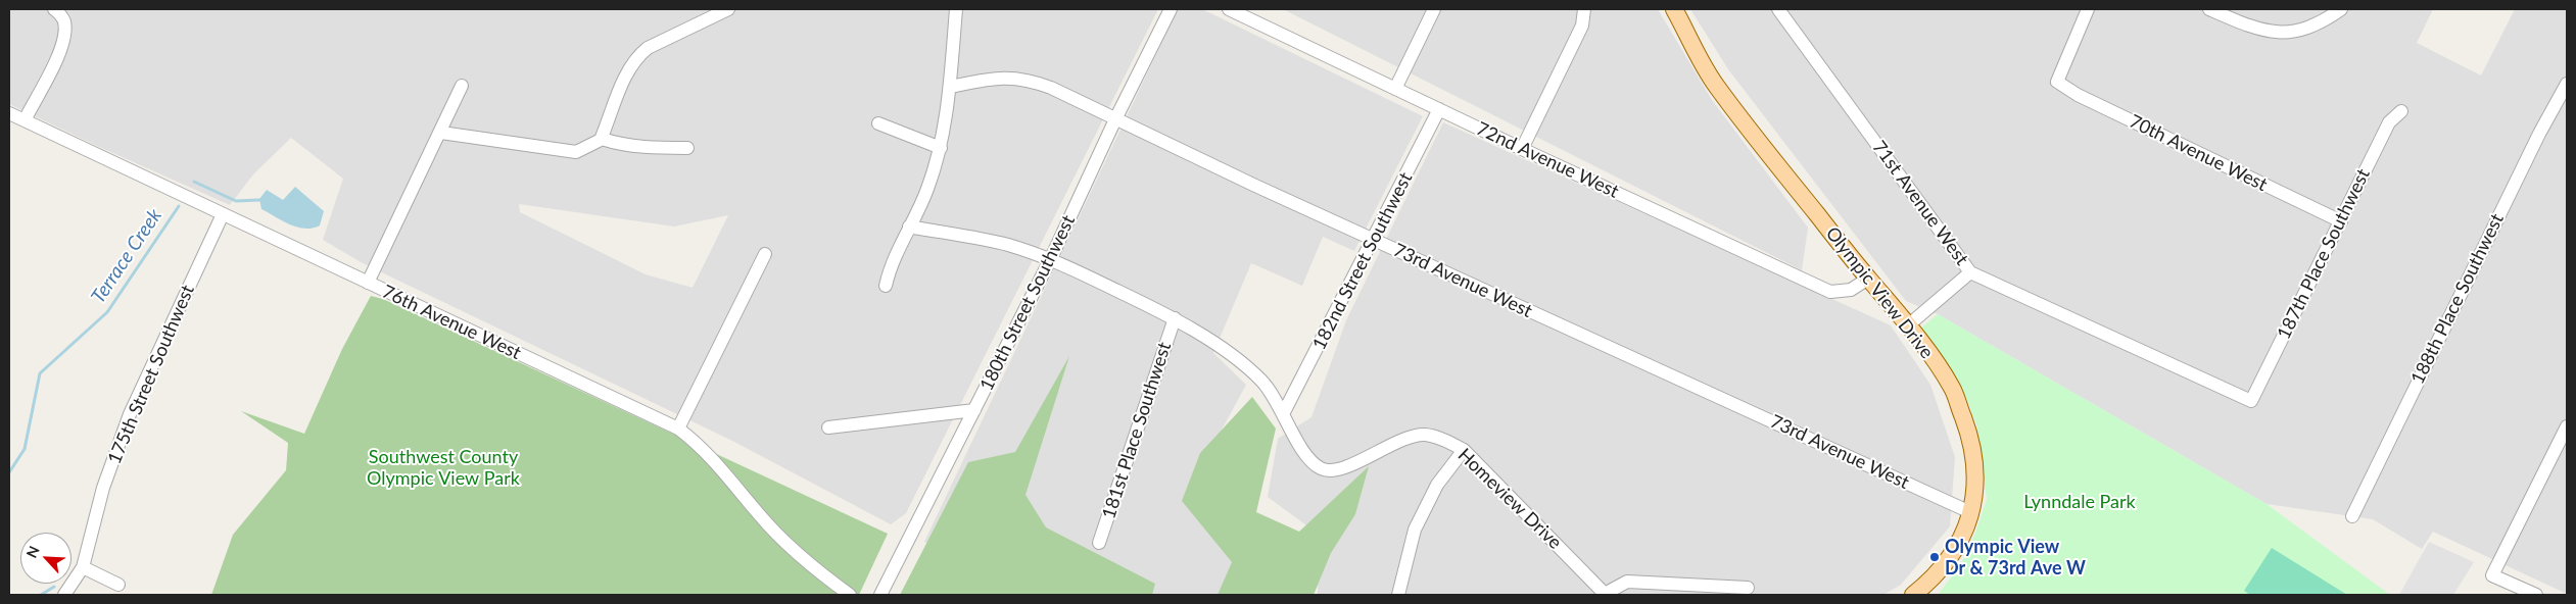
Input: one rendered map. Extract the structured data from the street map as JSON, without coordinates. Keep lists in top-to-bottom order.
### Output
{
  "streets": {
    "main road": ["Olympic View Drive"],
    "street": [
      "70th Avenue West",
      "72nd Avenue West",
      "71st Avenue West",
      "187th Place Southwest",
      "182nd Street Southwest",
      "73rd Avenue West",
      "188th Place Southwest",
      "180th Street Southwest",
      "76th Avenue West",
      "175th Street Southwest",
      "181st Place Southwest",
      "Homeview Drive"
    ]
  },
  "crossings": [
    ["70th Avenue West", "187th Place Southwest"],
    ["72nd Avenue West", "182nd Street Southwest"],
    ["72nd Avenue West", "Olympic View Drive"],
    ["71st Avenue West", "187th Place Southwest"],
    ["182nd Street Southwest", "73rd Avenue West"],
    ["182nd Street Southwest", "Homeview Drive"],
    ["73rd Avenue West", "Olympic View Drive"],
    ["73rd Avenue West", "180th Street Southwest"],
    ["180th Street Southwest", "Homeview Drive"],
    ["76th Avenue West", "175th Street Southwest"],
    ["181st Place Southwest", "Homeview Drive"]
  ],
  "water": ["Terrace Creek"],
  "parks": ["Southwest County Olympic View Park", "Lynndale Park"],
  "places": ["Olympic View Dr & 73rd Ave W"],
  "north": "top left"
}
